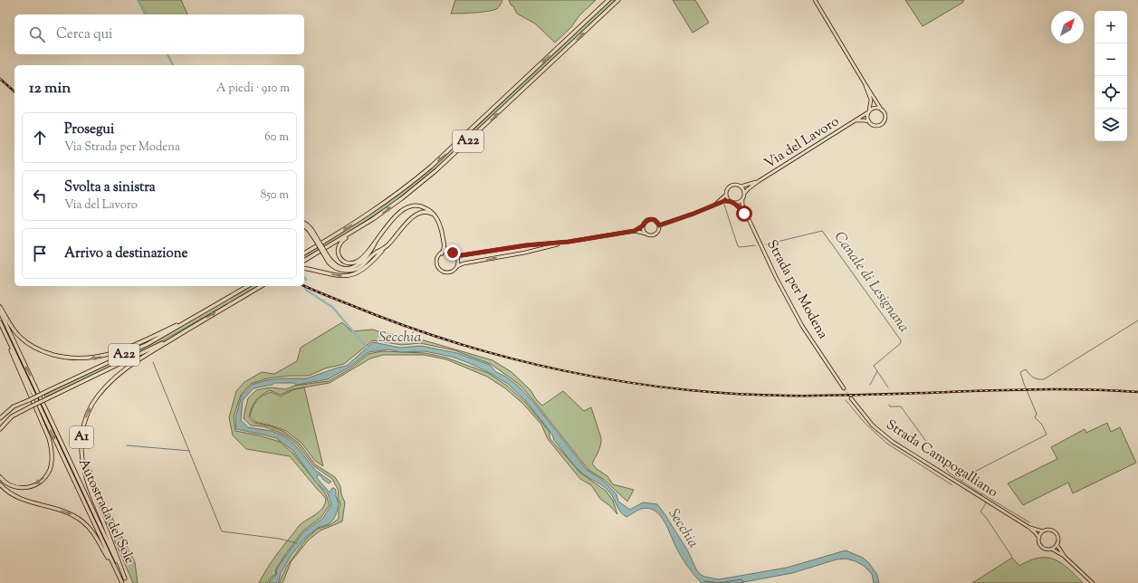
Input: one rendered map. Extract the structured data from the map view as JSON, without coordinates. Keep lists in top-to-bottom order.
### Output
{
  "streets": {
    "highway": ["A22", "A1", "Autostrada del Sole"],
    "main road": ["Via del Lavoro", "Strada per Modena", "Strada Campogalliano"]
  },
  "crossings": [
    ["A1", "Autostrada del Sole"]
  ],
  "water": ["Canale di Lesignana", "Secchia"],
  "north": "top right",
  "page": {
    "map_buttons": ["+", "−"],
    "search": "Cerca qui",
    "heading": ["12 min", "A piedi · 910 m"],
    "list": [
      ["Prosegui", "Via Strada per Modena", "60 m"],
      ["Svolta a sinistra", "Via del Lavoro", "850 m"],
      "Arrivo a destinazione"
    ]
  }
}
